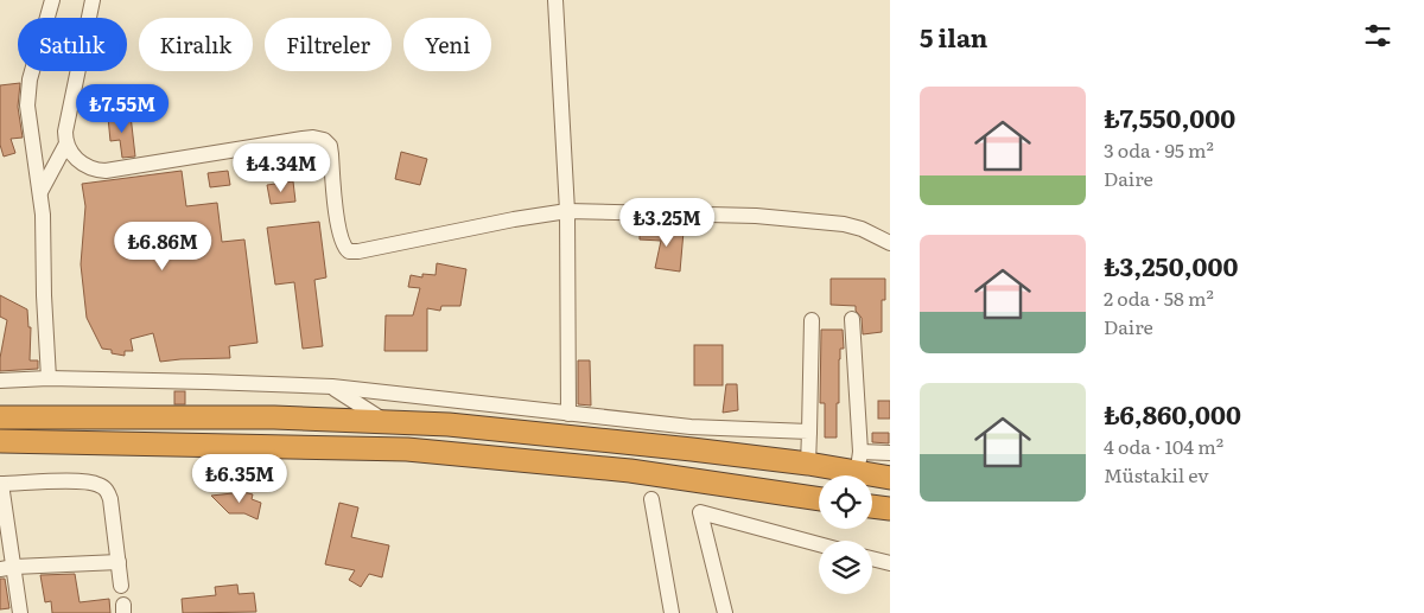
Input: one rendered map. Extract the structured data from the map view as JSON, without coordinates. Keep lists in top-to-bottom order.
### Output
{
  "page": {
    "heading": "5 ilan",
    "chip": [
      "Satılık",
      "Kiralık",
      "Filtreler",
      "Yeni"
    ],
    "list": [
      {
        "name": "₺7,550,000",
        "note": "3 oda · 95 m² · Daire"
      },
      {
        "name": "₺3,250,000",
        "note": "2 oda · 58 m² · Daire"
      },
      {
        "name": "₺6,860,000",
        "note": "4 oda · 104 m² · Müstakil ev"
      }
    ],
    "price": [
      "₺7.55M",
      "₺4.34M",
      "₺3.25M",
      "₺6.86M",
      "₺6.35M"
    ]
  }
}
